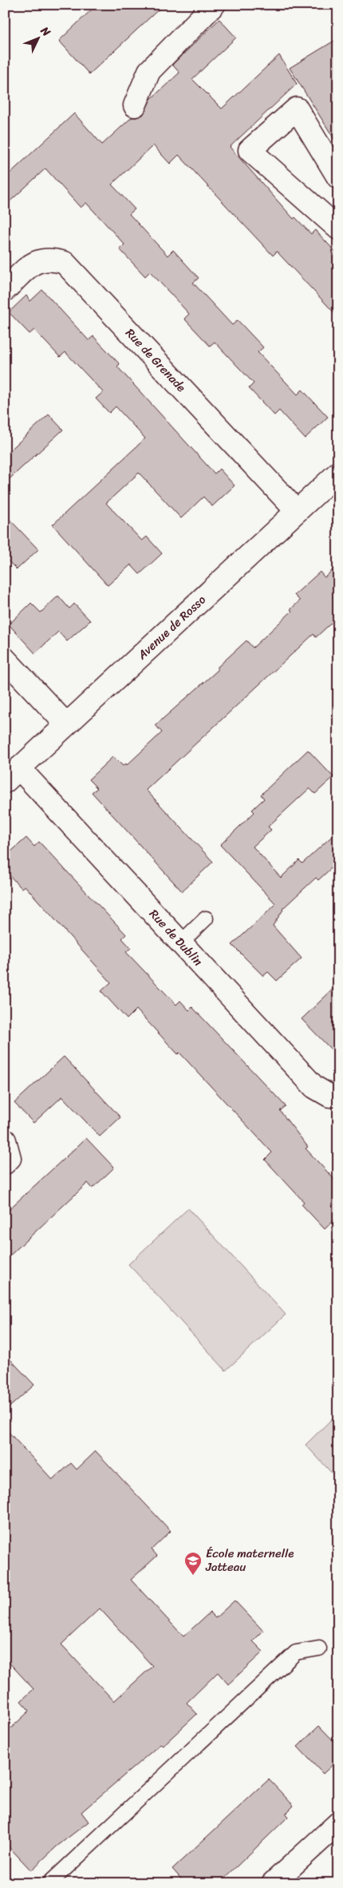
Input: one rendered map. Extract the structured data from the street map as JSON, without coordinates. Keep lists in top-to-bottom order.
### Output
{
  "streets": {
    "street": ["Rue de Grenade", "Avenue de Rosso", "Rue de Dublin"]
  },
  "crossings": [
    ["Rue de Grenade", "Avenue de Rosso"],
    ["Avenue de Rosso", "Rue de Dublin"]
  ],
  "places": {
    "school or university": ["École maternelle Jatteau"]
  },
  "north": "top right"
}
